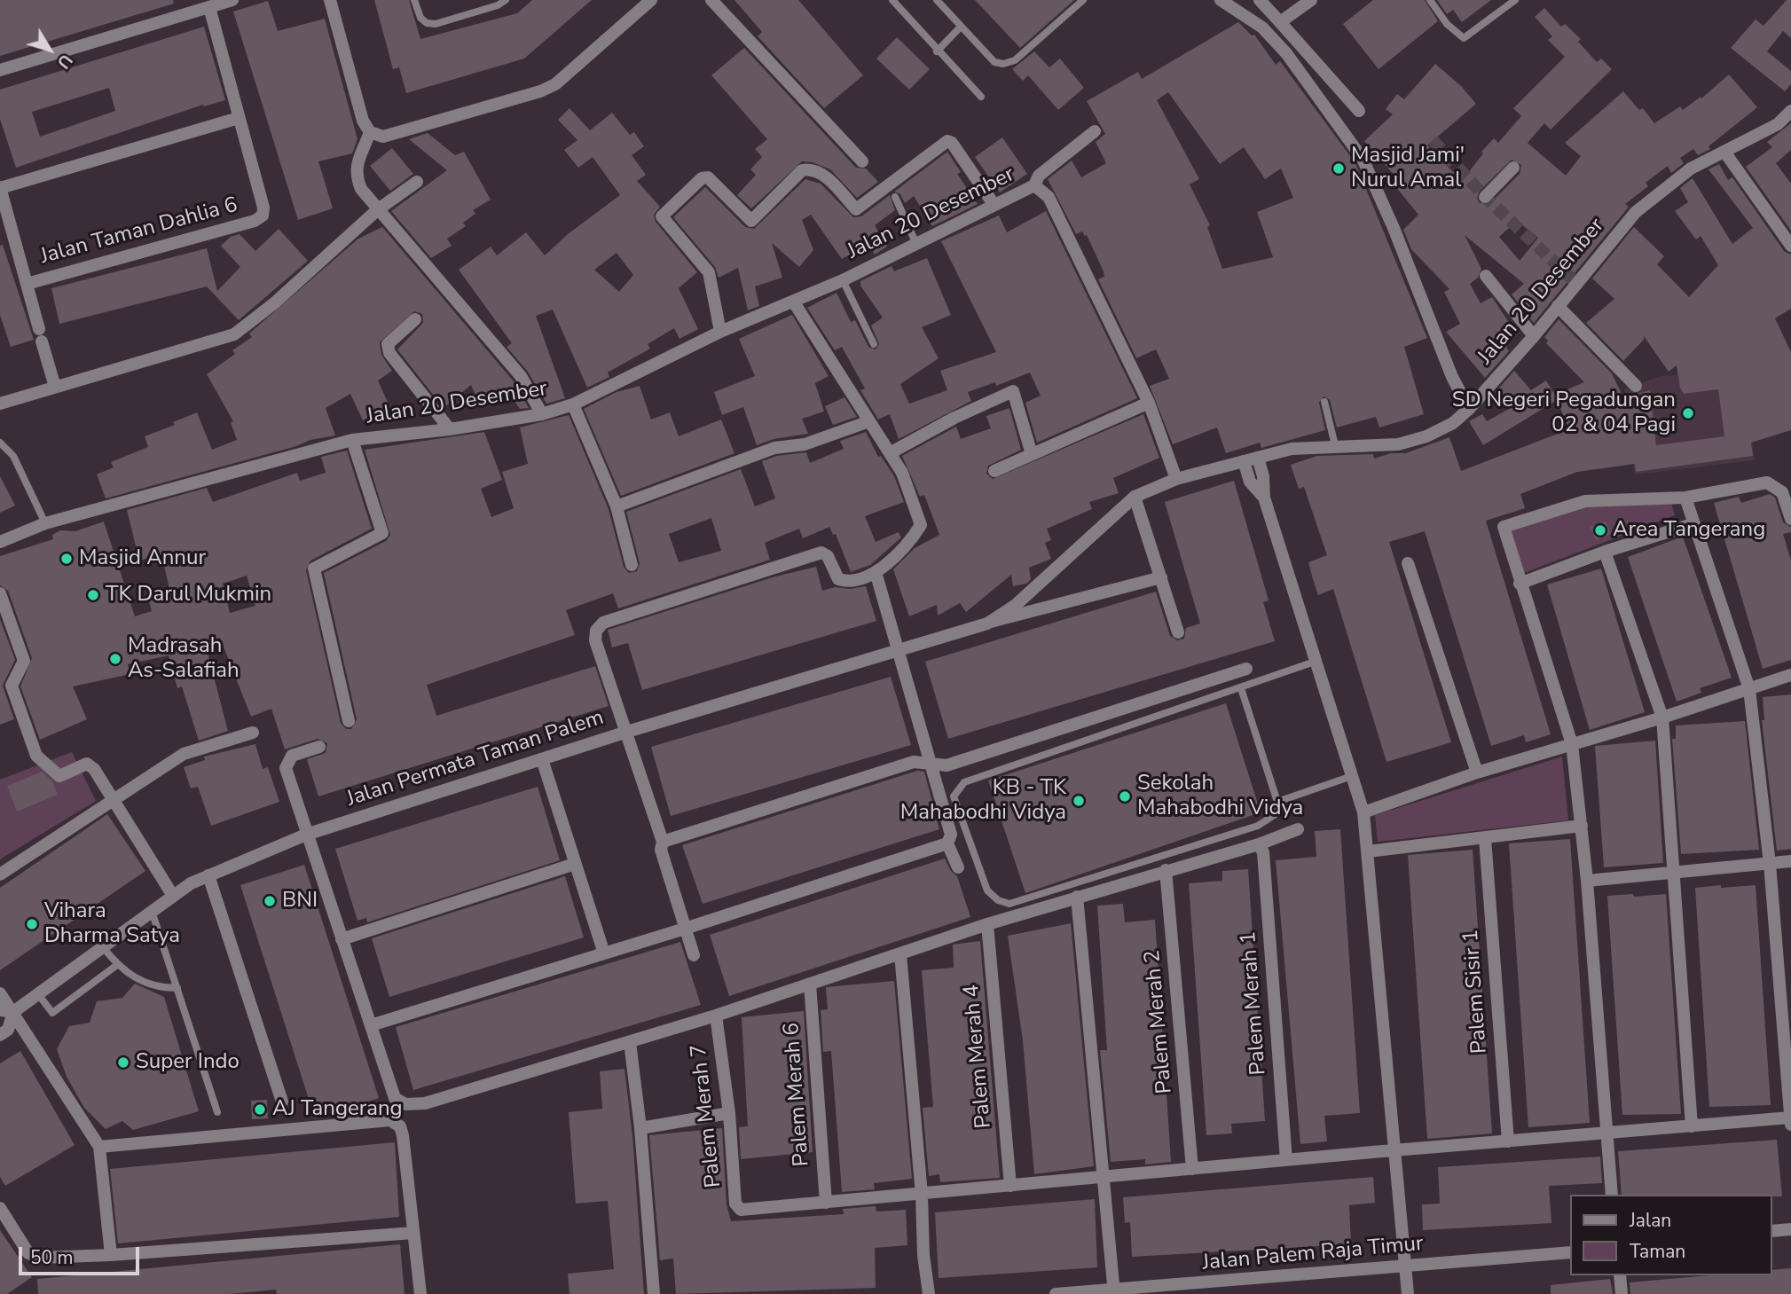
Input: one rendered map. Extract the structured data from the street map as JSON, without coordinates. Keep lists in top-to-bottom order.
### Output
{
  "streets": {
    "street": [
      "Jalan 20 Desember",
      "Jalan Taman Dahlia 6",
      "Jalan Permata Taman Palem",
      "Palem Sisir 1",
      "Palem Merah 1",
      "Palem Merah 2",
      "Palem Merah 4",
      "Palem Merah 6",
      "Palem Merah 7",
      "Jalan Palem Raja Timur"
    ]
  },
  "crossings": [
    ["Palem Merah 6", "Palem Merah 7"]
  ],
  "places": [
    "Masjid Jami' Nurul Amal",
    "SD Negeri Pegadungan 02 & 04 Pagi",
    "Area Tangerang",
    "Masjid Annur",
    "TK Darul Mukmin",
    "Madrasah As-Salafiah",
    "Sekolah Mahabodhi Vidya",
    "KB - TK Mahabodhi Vidya",
    "BNI",
    "Vihara Dharma Satya",
    "Super Indo",
    "AJ Tangerang"
  ],
  "legend": ["Jalan", "Taman"],
  "scale_bar": "50 m",
  "north": "bottom right"
}
